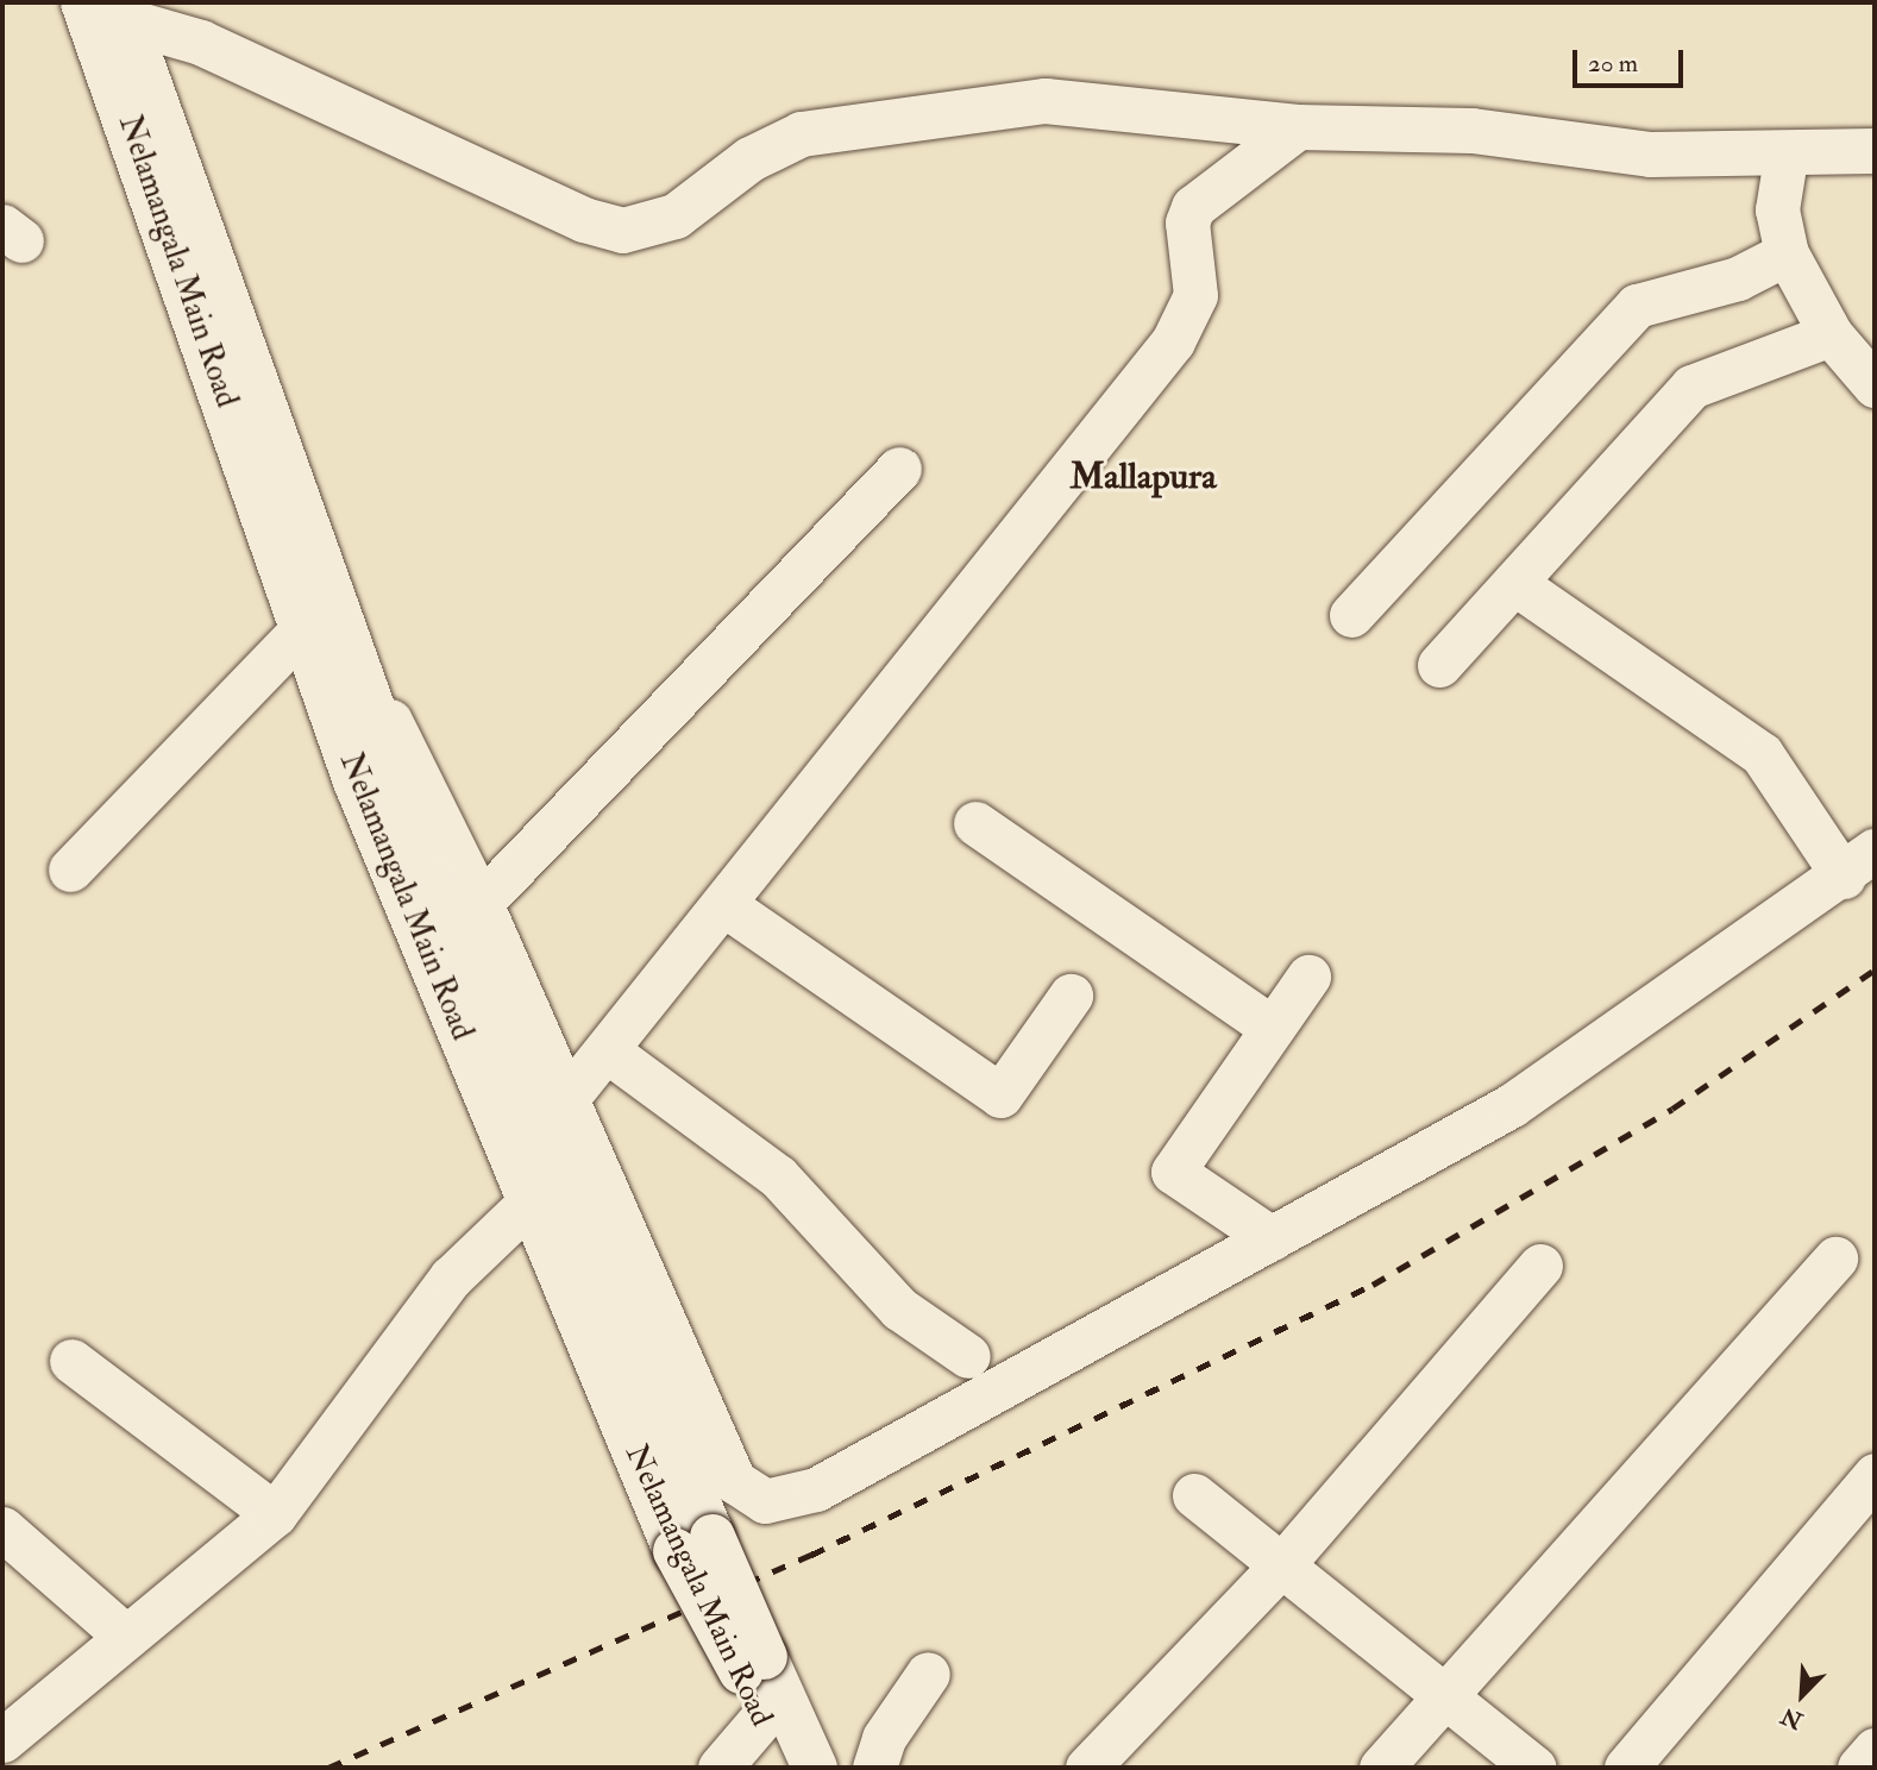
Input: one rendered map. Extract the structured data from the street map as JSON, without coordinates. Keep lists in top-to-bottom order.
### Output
{
  "streets": {
    "main road": ["Nelamangala Main Road"]
  },
  "districts": ["Mallapura"],
  "scale_bar": "20 m",
  "north": "bottom left"
}
